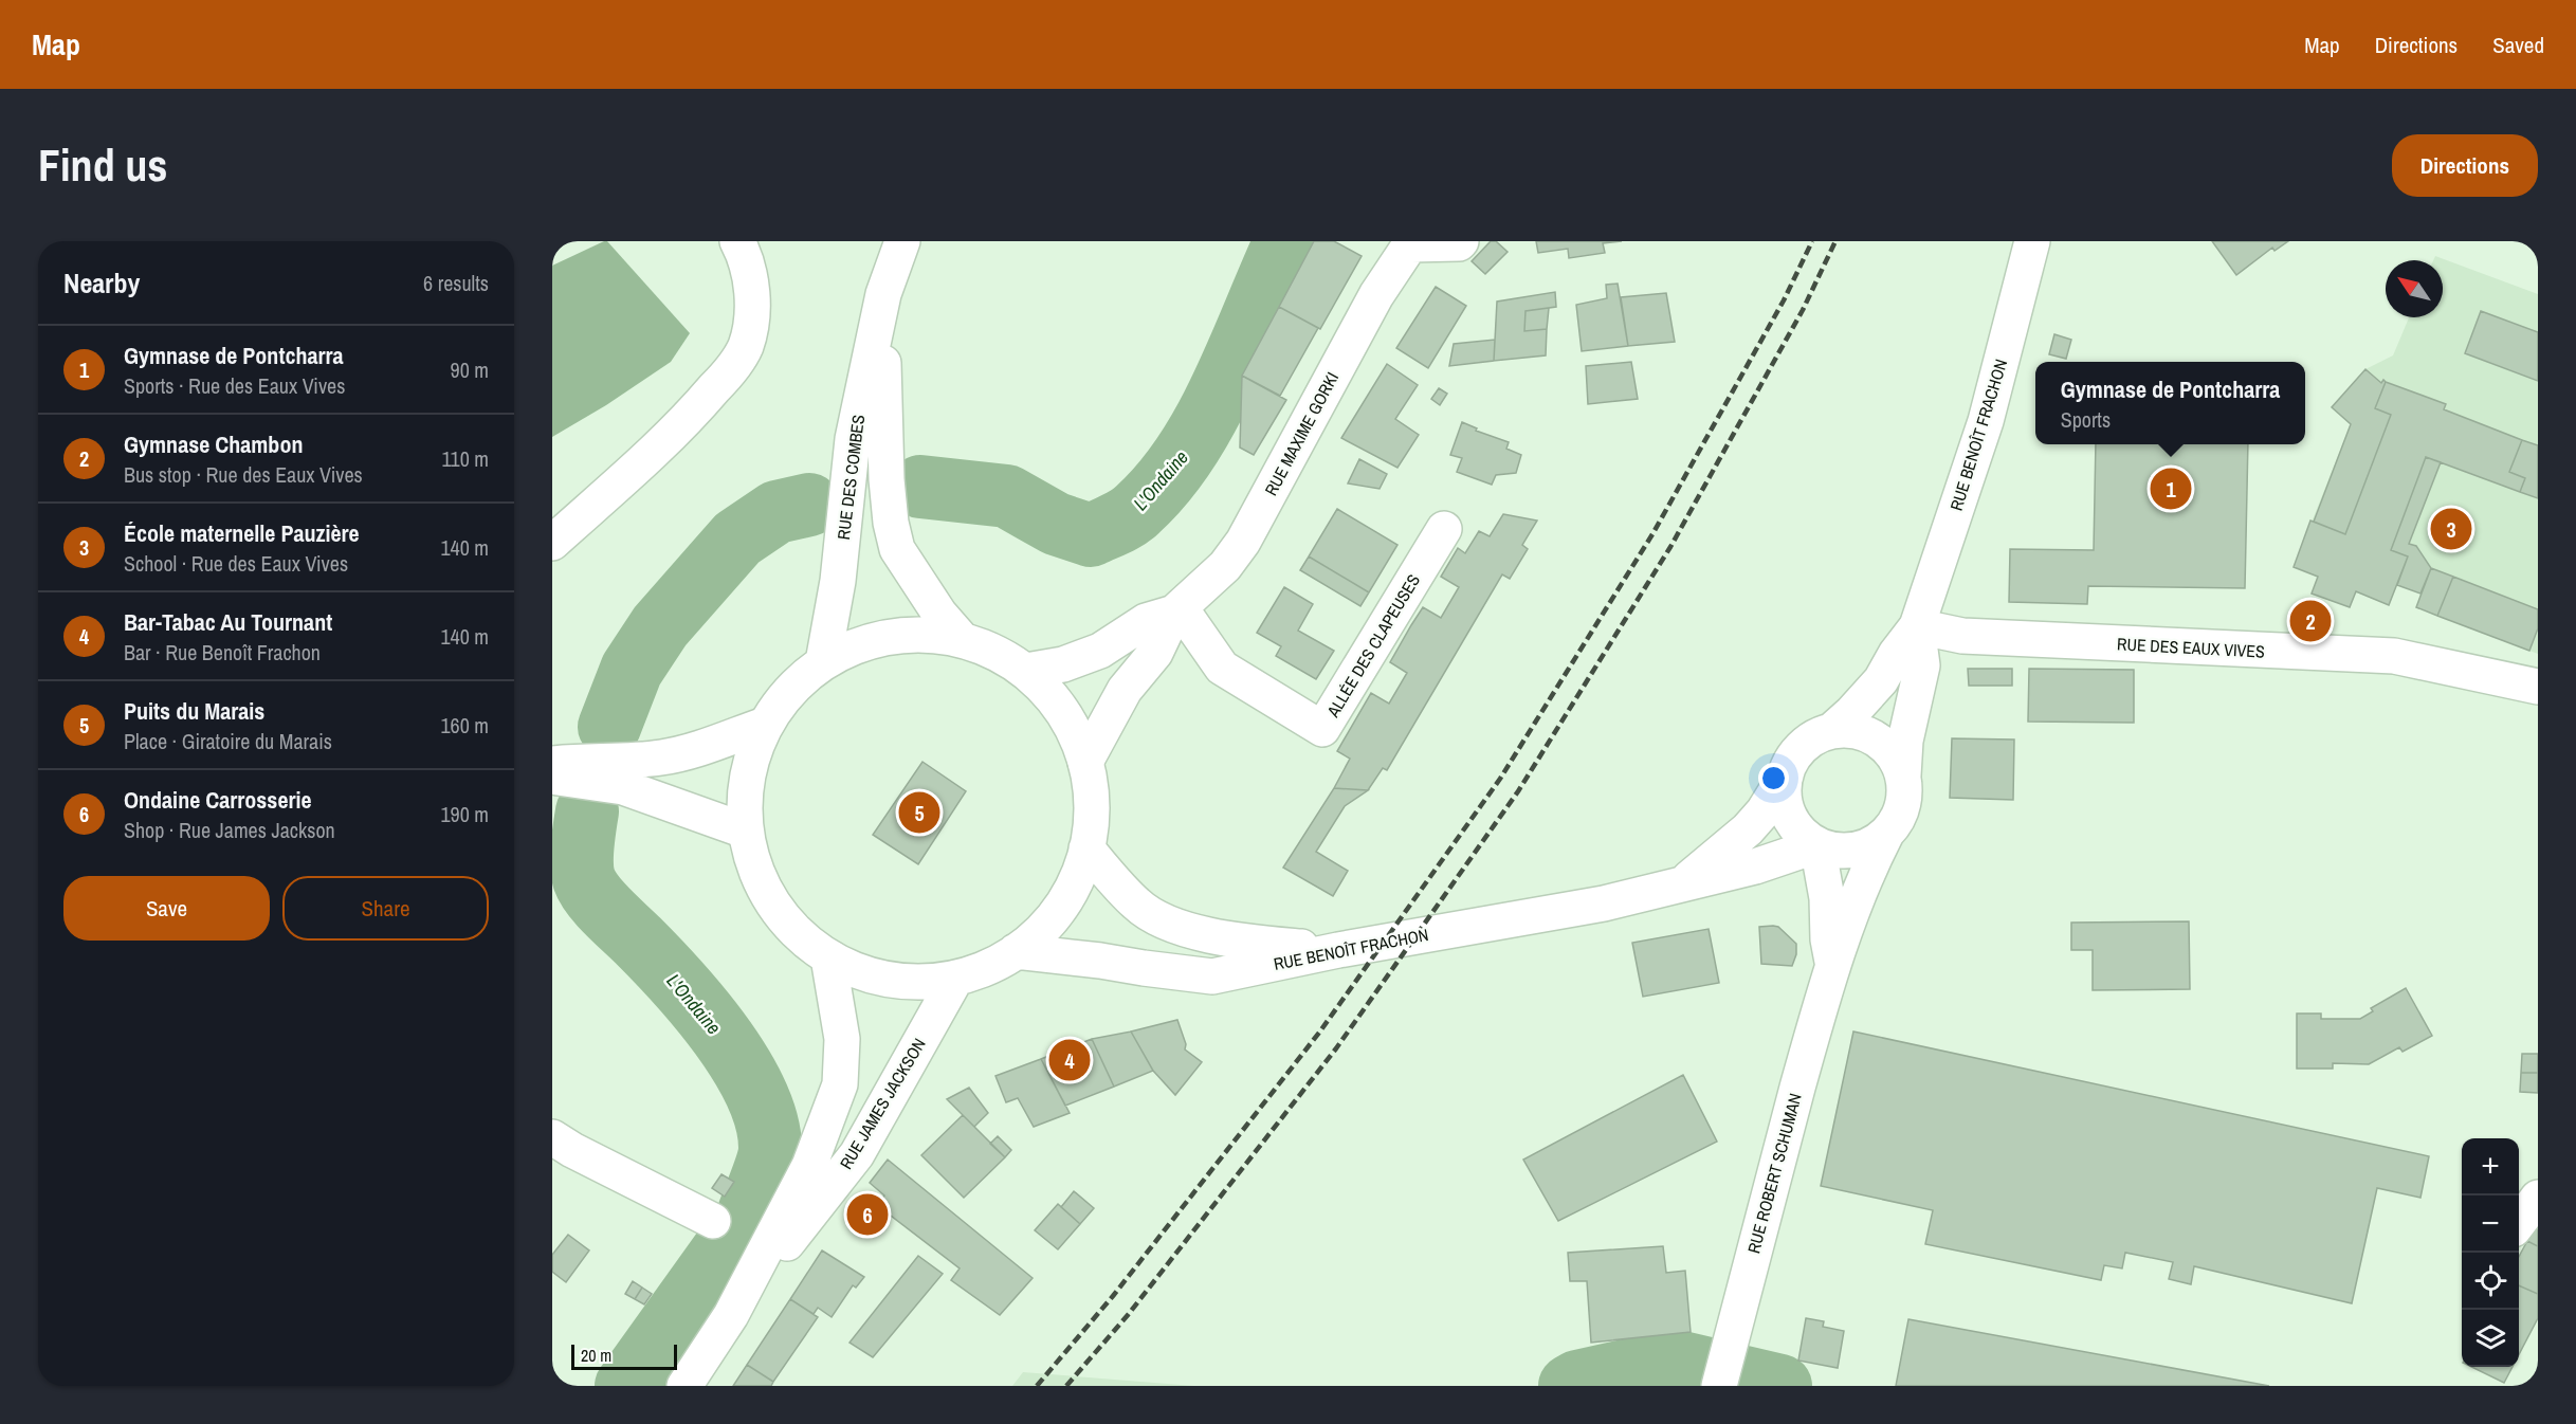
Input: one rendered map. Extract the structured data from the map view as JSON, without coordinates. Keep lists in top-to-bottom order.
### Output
{
  "streets": {
    "main road": [
      "RUE MAXIME GORKI",
      "RUE BENOÎT FRACHON",
      "RUE DES COMBES",
      "ALLÉE DES CLAPEUSES",
      "RUE DES EAUX VIVES",
      "RUE JAMES JACKSON",
      "RUE ROBERT SCHUMAN"
    ]
  },
  "crossings": [
    ["RUE MAXIME GORKI", "ALLÉE DES CLAPEUSES"],
    ["RUE BENOÎT FRACHON", "RUE DES EAUX VIVES"],
    ["RUE BENOÎT FRACHON", "RUE ROBERT SCHUMAN"]
  ],
  "water": ["L'Ondaine"],
  "scale_bar": "20 m",
  "north": "top left",
  "page": {
    "header": "Map",
    "nav": ["Map", "Directions", "Saved"],
    "buttons": [
      "Directions",
      ["Save", "Share"]
    ],
    "title": "Find us",
    "heading": ["Nearby", "6 results"],
    "list": [
      {
        "mark": "1",
        "name": "Gymnase de Pontcharra",
        "note": "Sports · Rue des Eaux Vives",
        "value": "90 m"
      },
      {
        "mark": "2",
        "name": "Gymnase Chambon",
        "note": "Bus stop · Rue des Eaux Vives",
        "value": "110 m"
      },
      {
        "mark": "3",
        "name": "École maternelle Pauzière",
        "note": "School · Rue des Eaux Vives",
        "value": "140 m"
      },
      {
        "mark": "4",
        "name": "Bar-Tabac Au Tournant",
        "note": "Bar · Rue Benoît Frachon",
        "value": "140 m"
      },
      {
        "mark": "5",
        "name": "Puits du Marais",
        "note": "Place · Giratoire du Marais",
        "value": "160 m"
      },
      {
        "mark": "6",
        "name": "Ondaine Carrosserie",
        "note": "Shop · Rue James Jackson",
        "value": "190 m"
      }
    ],
    "popup": ["Gymnase de Pontcharra", "Sports"],
    "pins": [
      "1",
      "3",
      "2",
      "5",
      "4",
      "6"
    ],
    "map_buttons": ["+", "−"],
    "scale": "20 m"
  }
}
